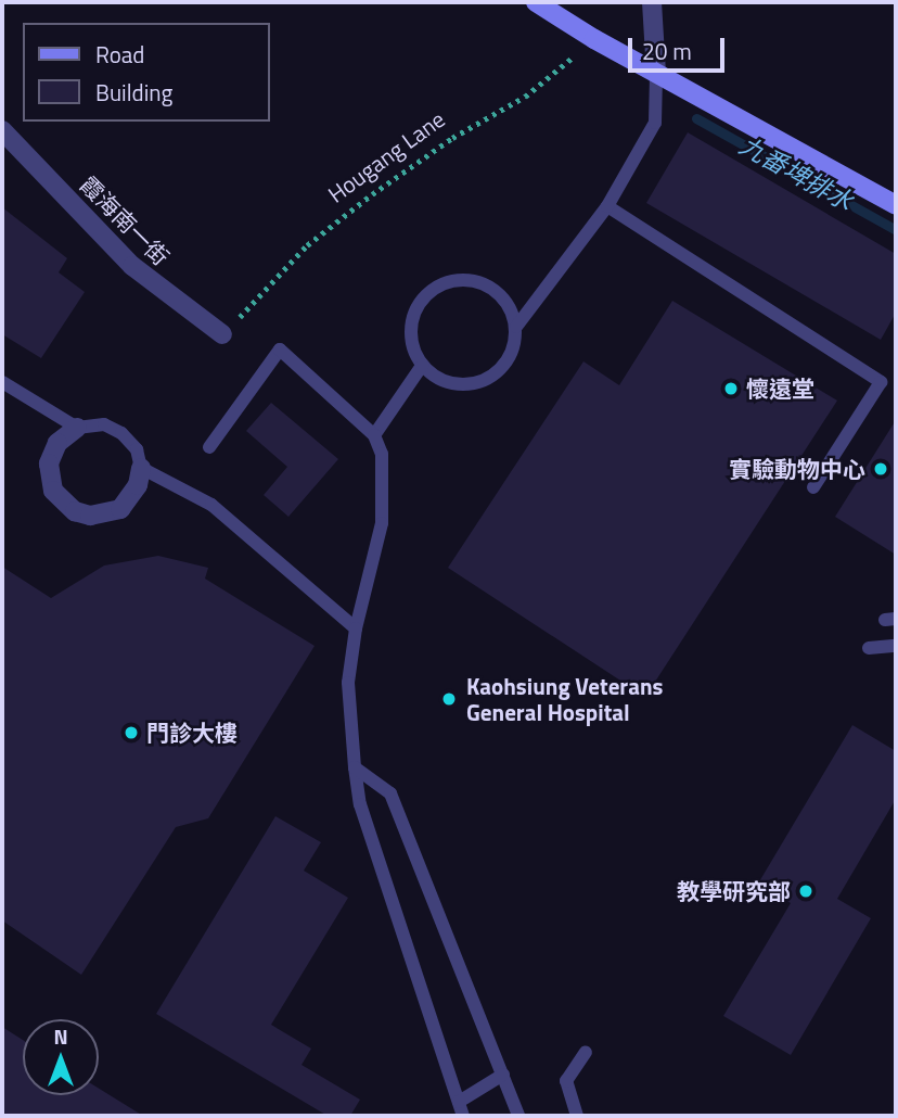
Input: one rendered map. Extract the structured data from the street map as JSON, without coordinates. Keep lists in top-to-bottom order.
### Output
{
  "streets": {
    "street": ["霞海南一街"],
    "path": ["Hougang Lane"]
  },
  "crossings": [
    ["Hougang Lane", "霞海南一街"]
  ],
  "water": ["九番埤排水"],
  "places": [
    "懷遠堂",
    "實驗動物中心",
    "Kaohsiung Veterans General Hospital",
    "門診大樓",
    "教學研究部"
  ],
  "legend": ["Road", "Building"],
  "scale_bar": "20 m",
  "north": "top"
}
